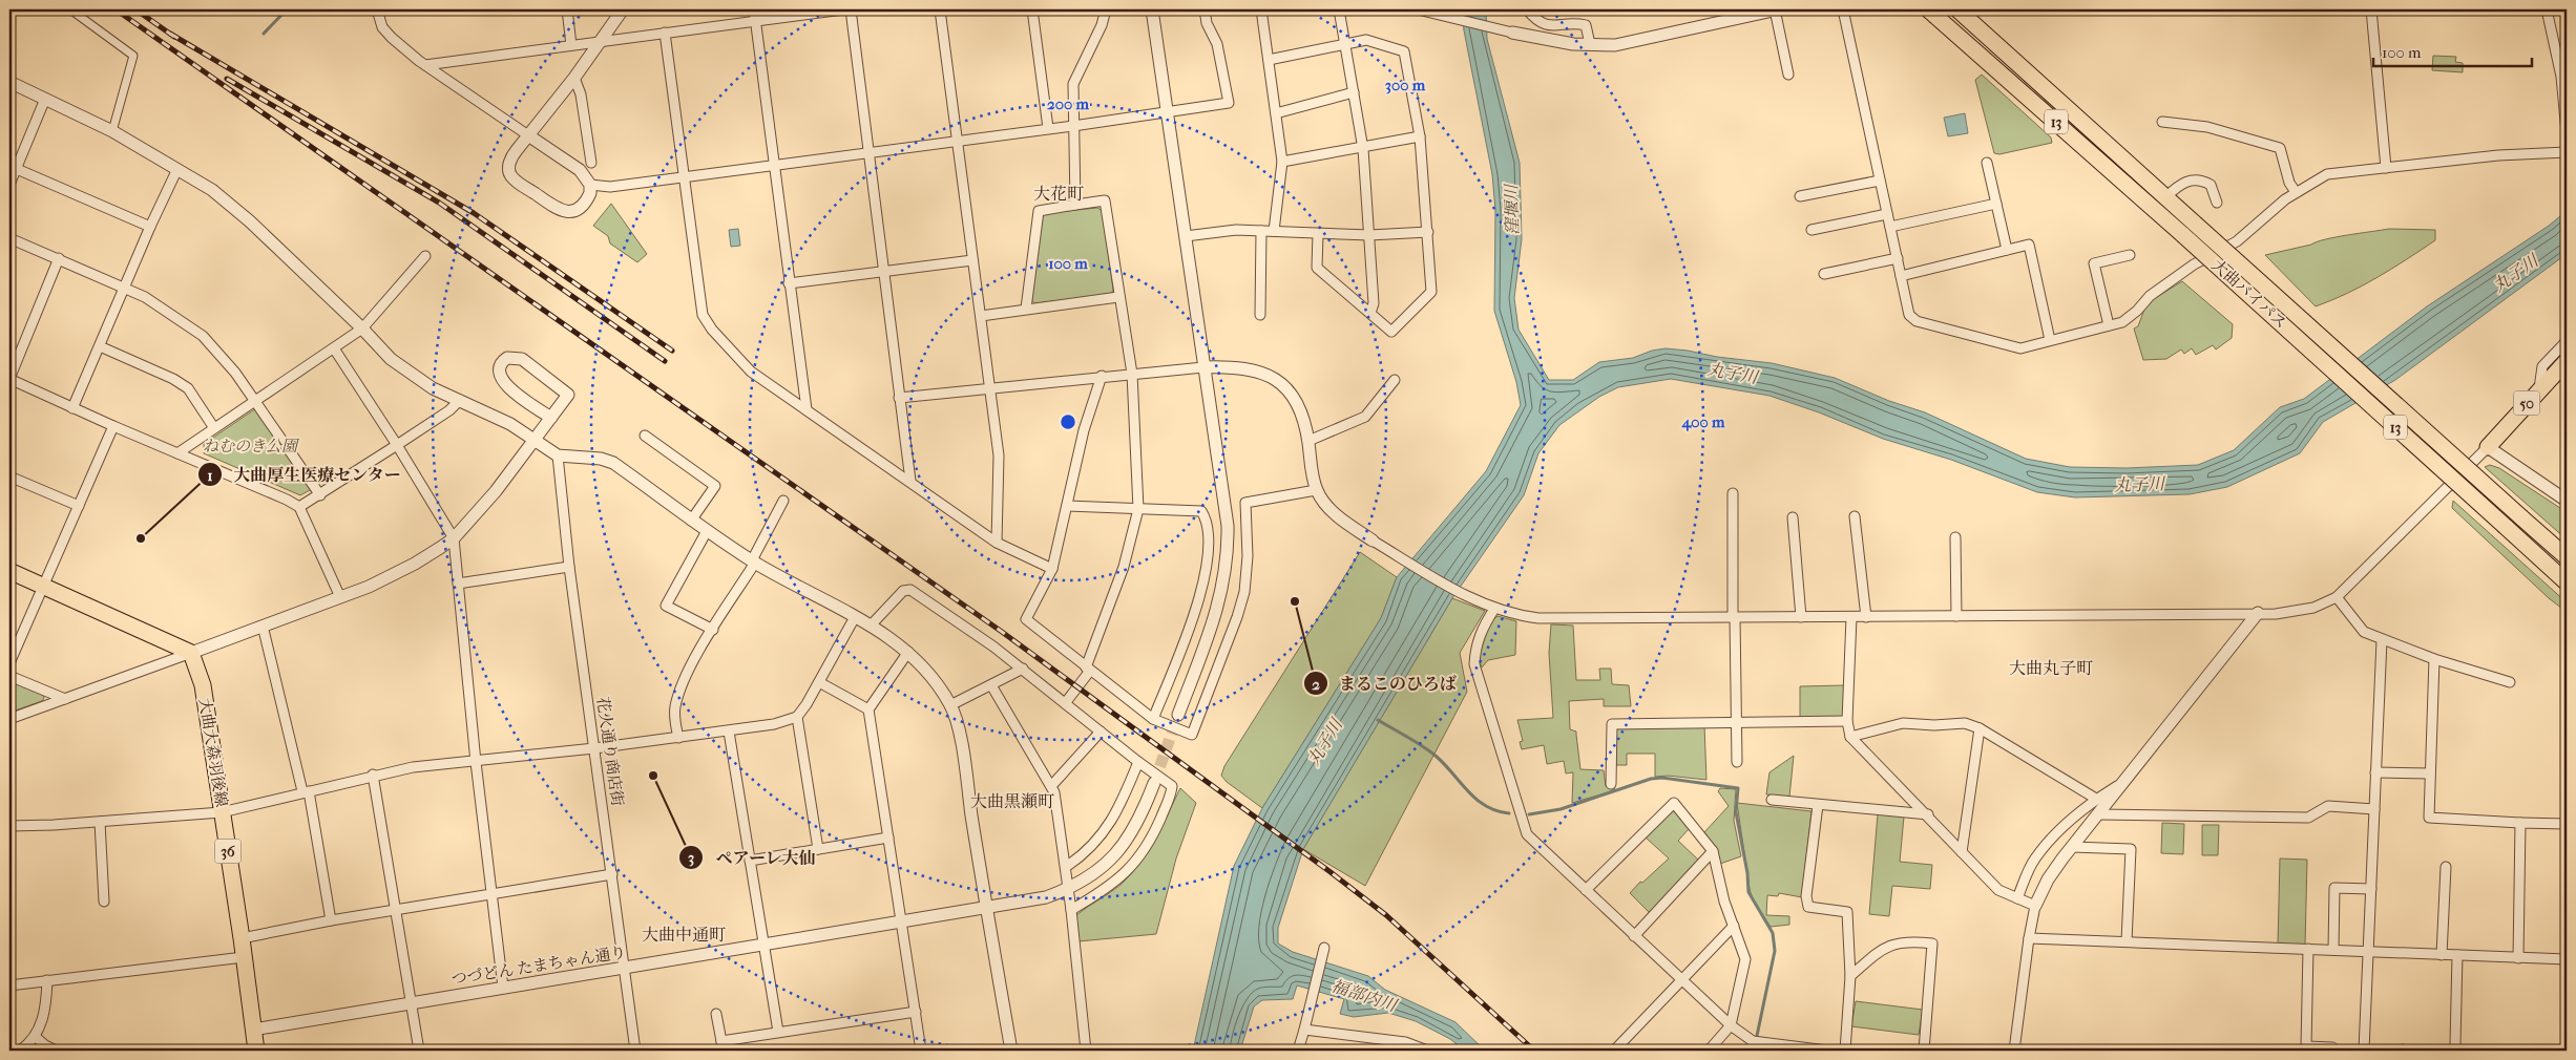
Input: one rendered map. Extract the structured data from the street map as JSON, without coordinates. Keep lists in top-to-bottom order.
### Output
{
  "streets": {
    "main road": [
      "13",
      "大曲バイパス",
      "50",
      "大曲大森羽後線",
      "36"
    ],
    "street": ["花火通り商店街", "つづどん たまちゃん通り"]
  },
  "crossings": [
    ["花火通り商店街", "つづどん たまちゃん通り"],
    ["大曲大森羽後線", "つづどん たまちゃん通り"]
  ],
  "districts": [
    "大花町",
    "大曲丸子町",
    "大曲黒瀬町",
    "大曲中通町"
  ],
  "water": ["窪堰川", "丸子川", "福部内川"],
  "parks": ["ねむのき公園"],
  "places": ["大曲厚生医療センター", "まるこのひろば", "ペアーレ大仙"],
  "scale_bar": "100 m",
  "rings": [
    "300 m",
    "200 m",
    "100 m",
    "400 m"
  ]
}
